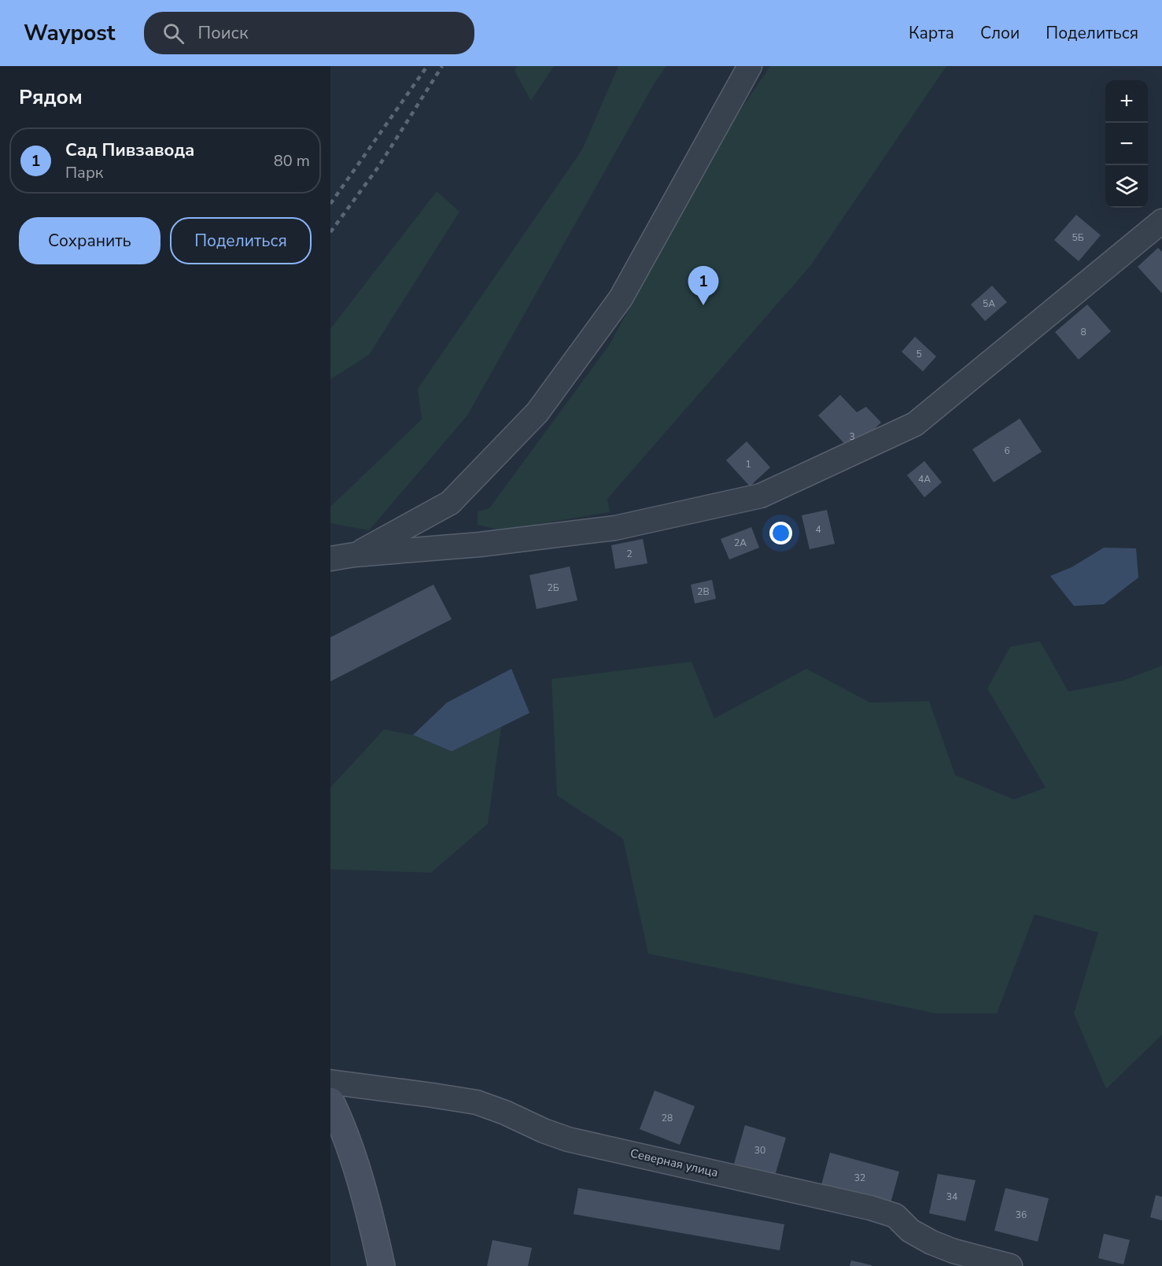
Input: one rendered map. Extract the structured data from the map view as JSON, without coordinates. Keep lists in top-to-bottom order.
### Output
{
  "streets": {
    "street": ["Северная улица"]
  },
  "house_numbers": [
    "5Б",
    "5А",
    "8",
    "5",
    "3",
    "6",
    "1",
    "4А",
    "4",
    "2А",
    "2",
    "2Б",
    "2В",
    "28",
    "30",
    "32",
    "34",
    "36"
  ],
  "page": {
    "header": "Waypost",
    "search": "Поиск",
    "nav": ["Карта", "Слои", "Поделиться"],
    "heading": "Рядом",
    "map_buttons": ["+", "−"],
    "list": [
      {
        "mark": "1",
        "name": "Сад Пивзавода",
        "note": "Парк",
        "value": "80 m"
      }
    ],
    "buttons": ["Сохранить", "Поделиться"],
    "pins": "1"
  }
}
